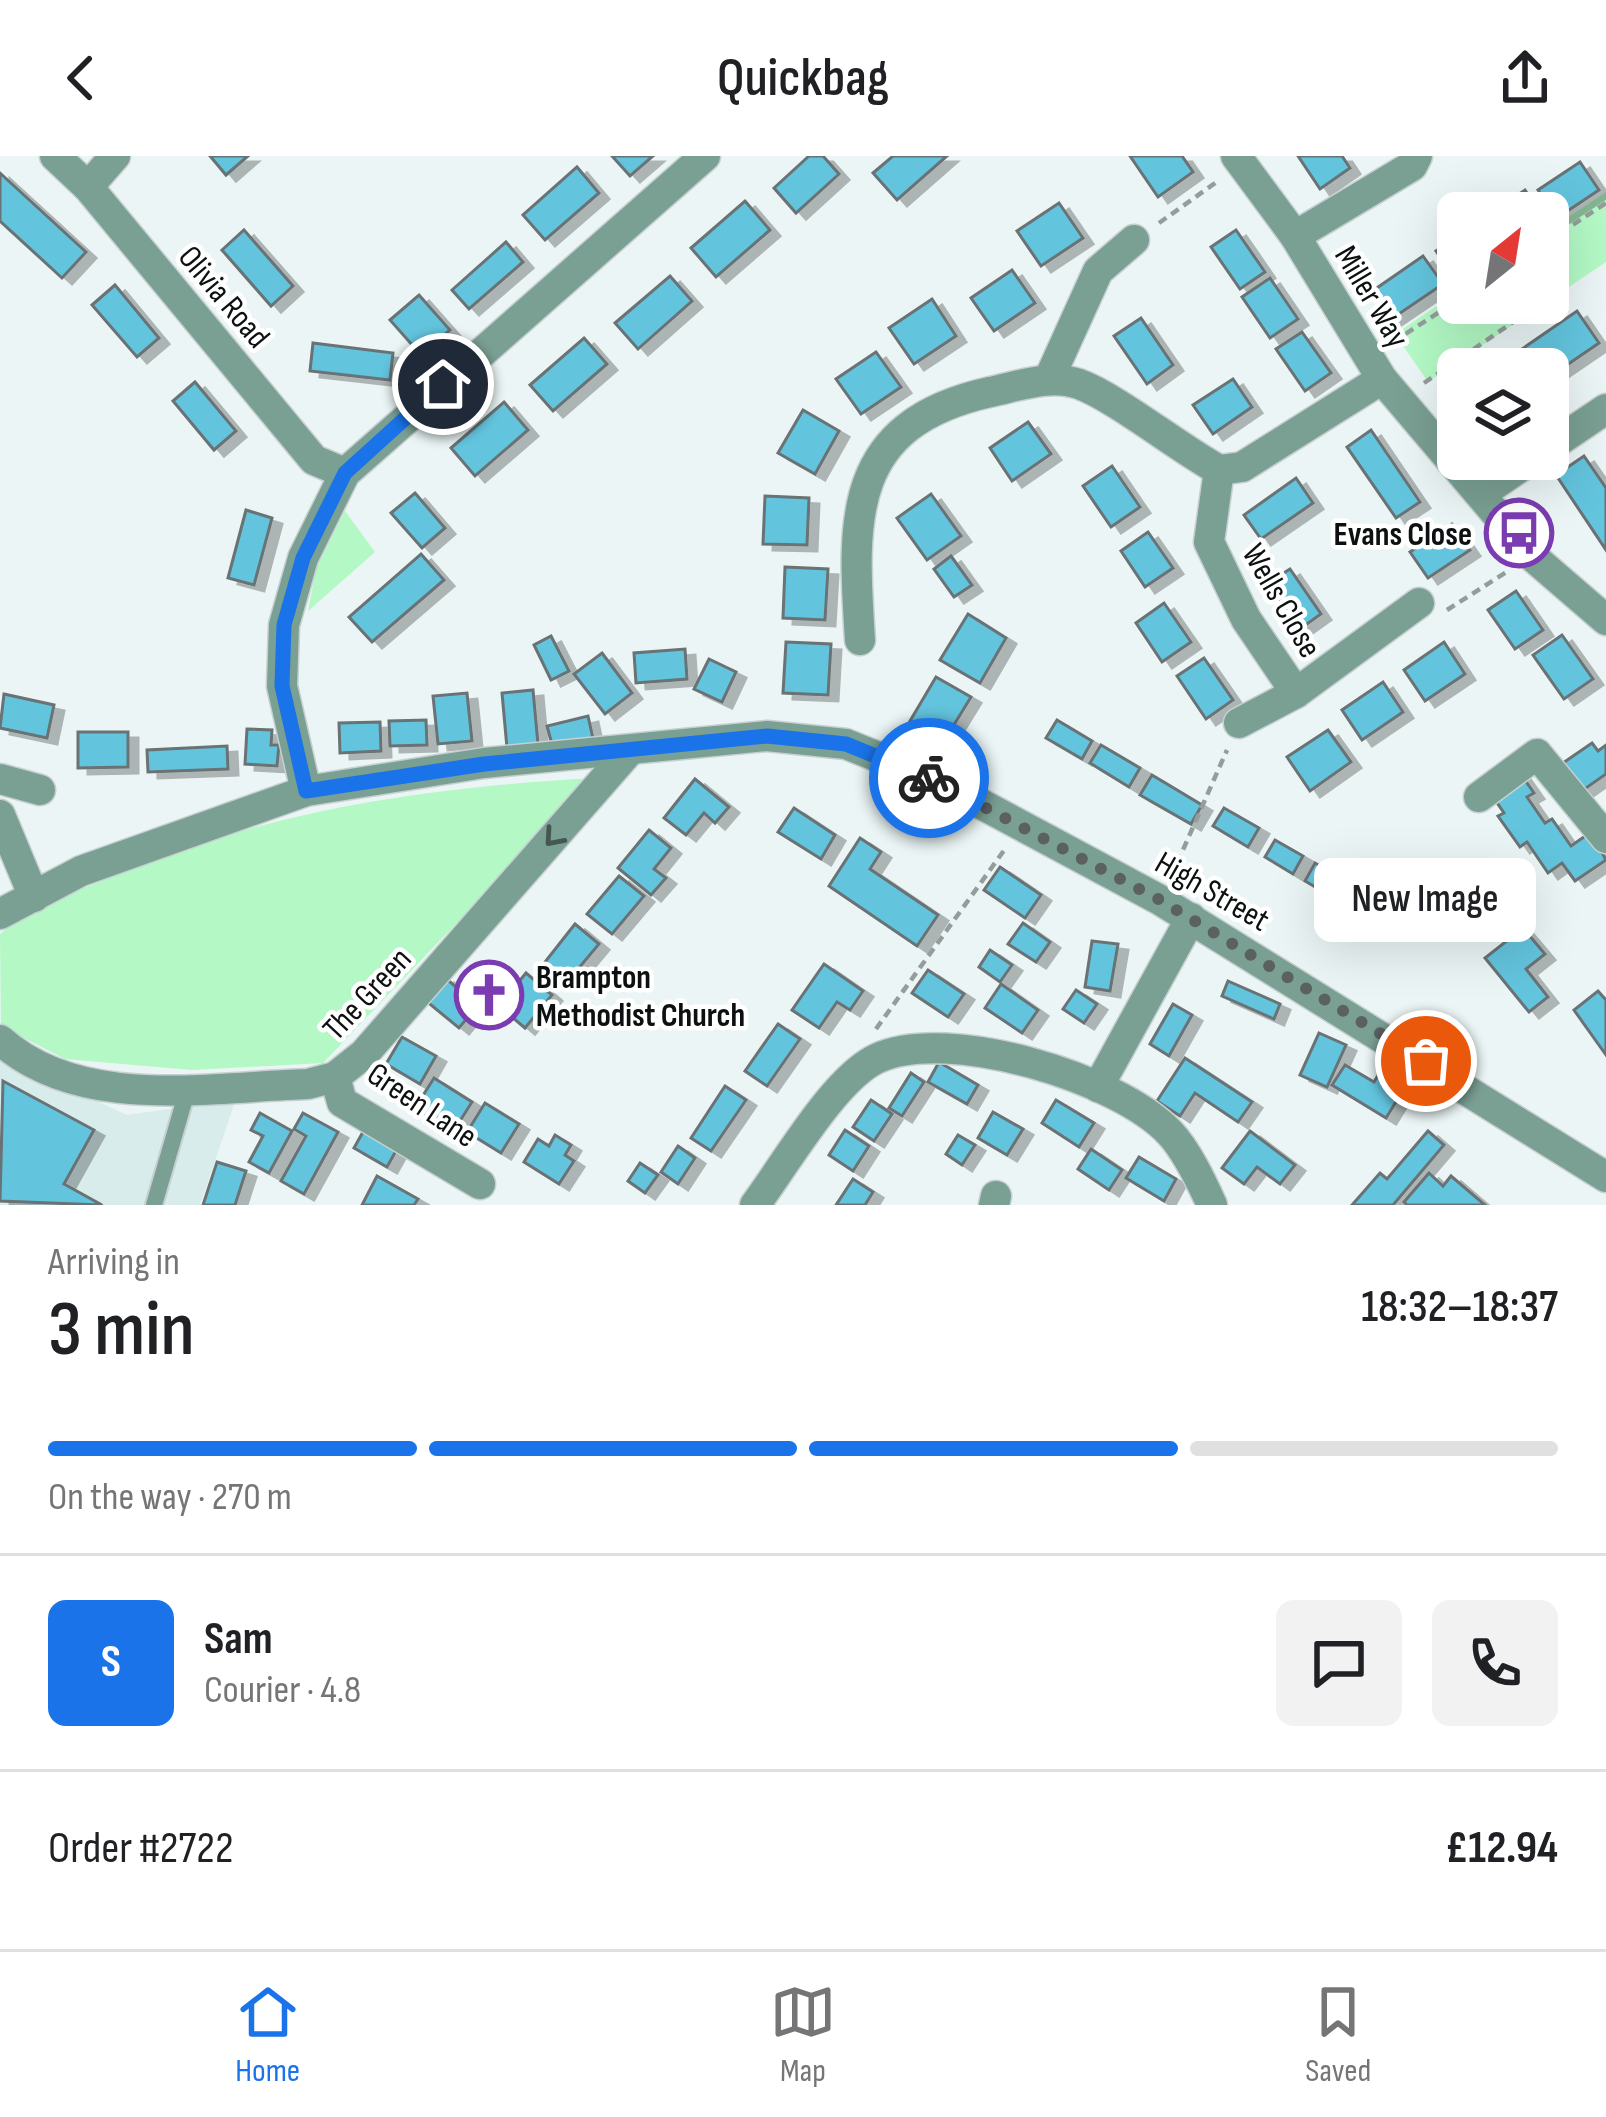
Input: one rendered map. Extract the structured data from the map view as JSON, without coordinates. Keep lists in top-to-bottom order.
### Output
{
  "streets": {
    "street": [
      "Olivia Road",
      "Miller Way",
      "Wells Close",
      "High Street",
      "The Green",
      "Green Lane"
    ]
  },
  "crossings": [
    ["The Green", "Green Lane"]
  ],
  "one_way": ["The Green"],
  "places": {
    "bus stop": ["Evans Close"],
    "church": ["Brampton Methodist Church"],
    "other": ["New Image"]
  },
  "north": "top right",
  "page": {
    "header": "Quickbag",
    "bubble": "New Image",
    "heading": ["3 min", "Arriving in", "18:32–18:37"],
    "panel": [
      "Sam",
      "Courier · 4.8",
      "Order #2722",
      "£12.94"
    ],
    "bar": "On the way · 270 m",
    "round": "S",
    "tabs": ["Home", "Map", "Saved"]
  }
}
